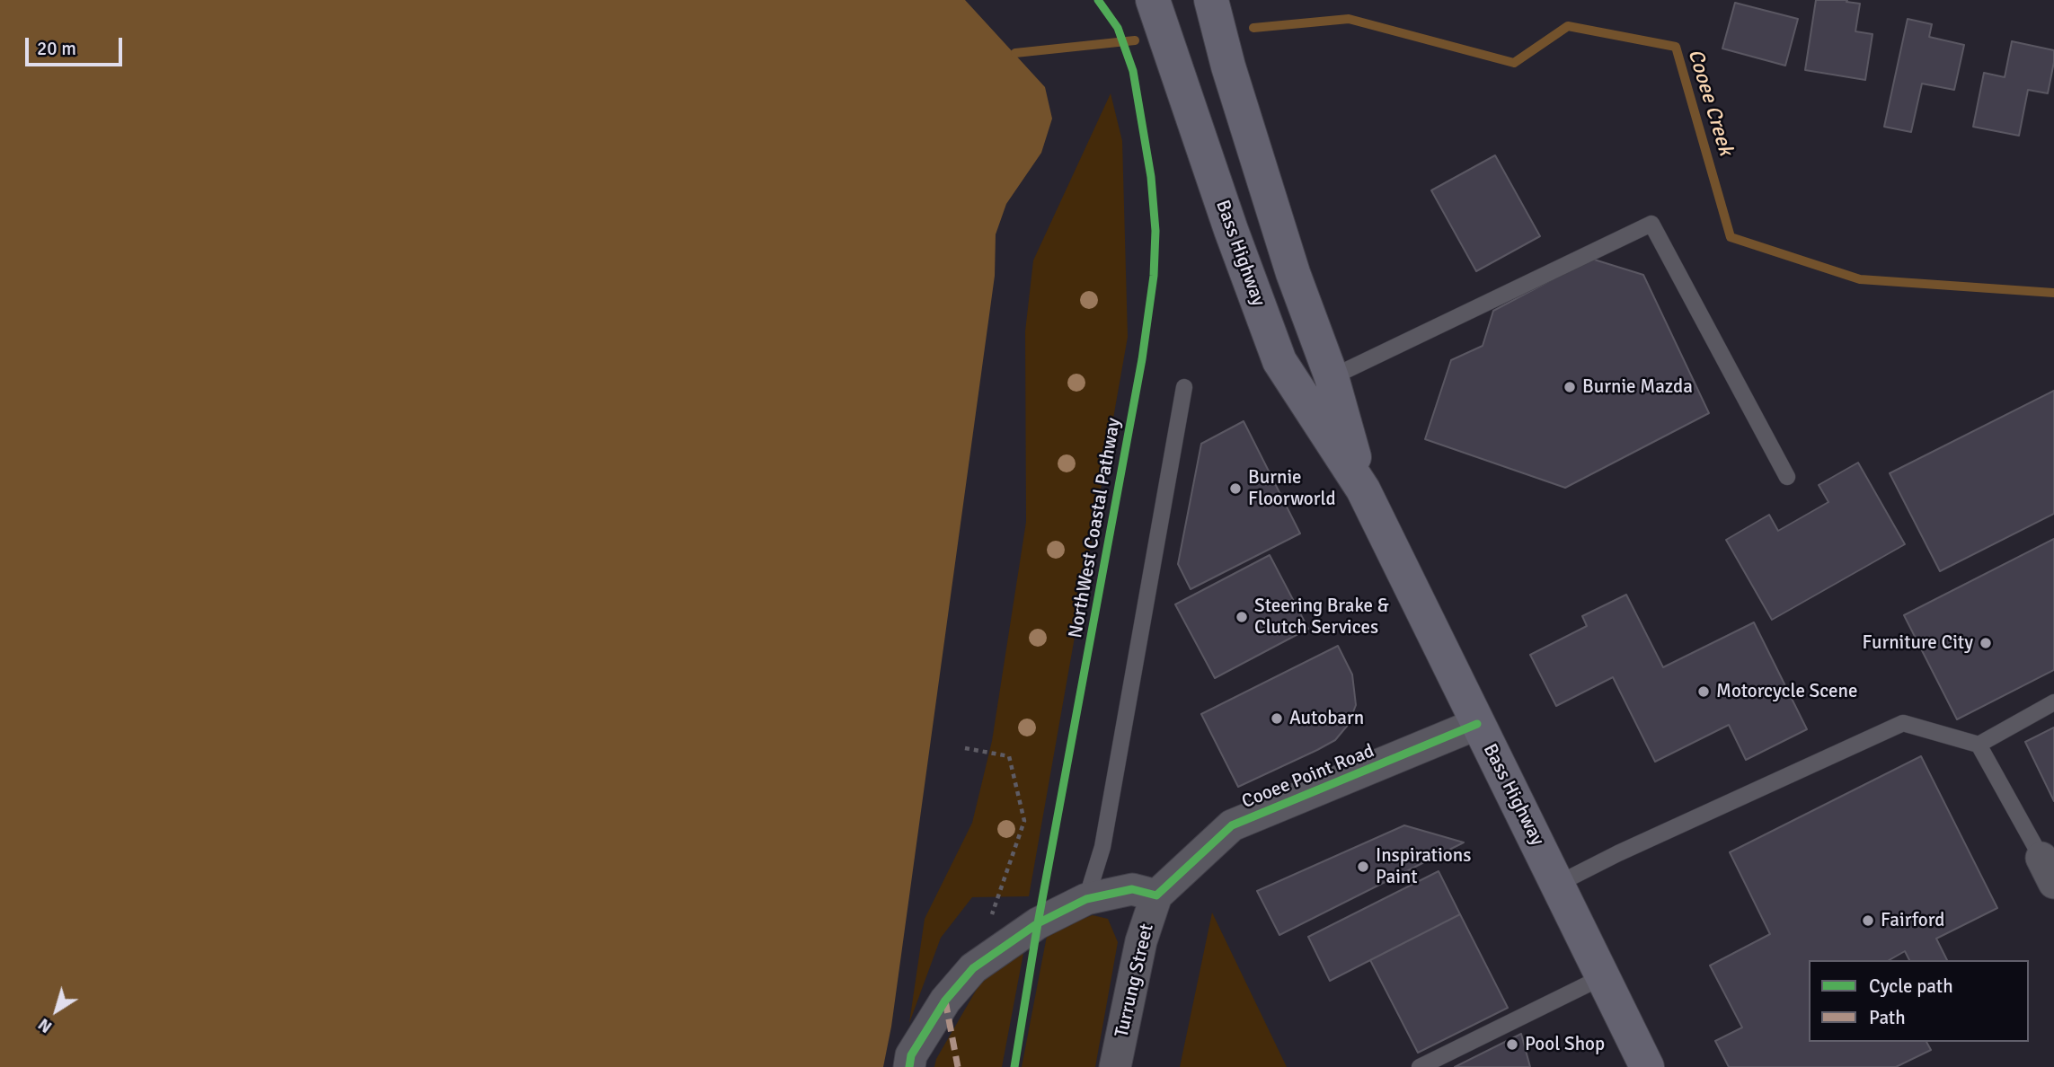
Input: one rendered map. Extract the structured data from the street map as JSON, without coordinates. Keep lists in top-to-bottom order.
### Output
{
  "streets": {
    "highway": ["Bass Highway"],
    "street": ["Cooee Point Road", "Turrung Street"],
    "cycle path": ["NorthWest Coastal Pathway"]
  },
  "crossings": [
    ["Bass Highway", "Cooee Point Road"],
    ["Cooee Point Road", "Turrung Street"]
  ],
  "water": ["Cooee Creek"],
  "places": [
    "Burnie Mazda",
    "Burnie Floorworld",
    "Steering Brake & Clutch Services",
    "Furniture City",
    "Motorcycle Scene",
    "Autobarn",
    "Inspirations Paint",
    "Fairford",
    "Pool Shop"
  ],
  "legend": ["Cycle path", "Path"],
  "scale_bar": "20 m",
  "north": "bottom left"
}
